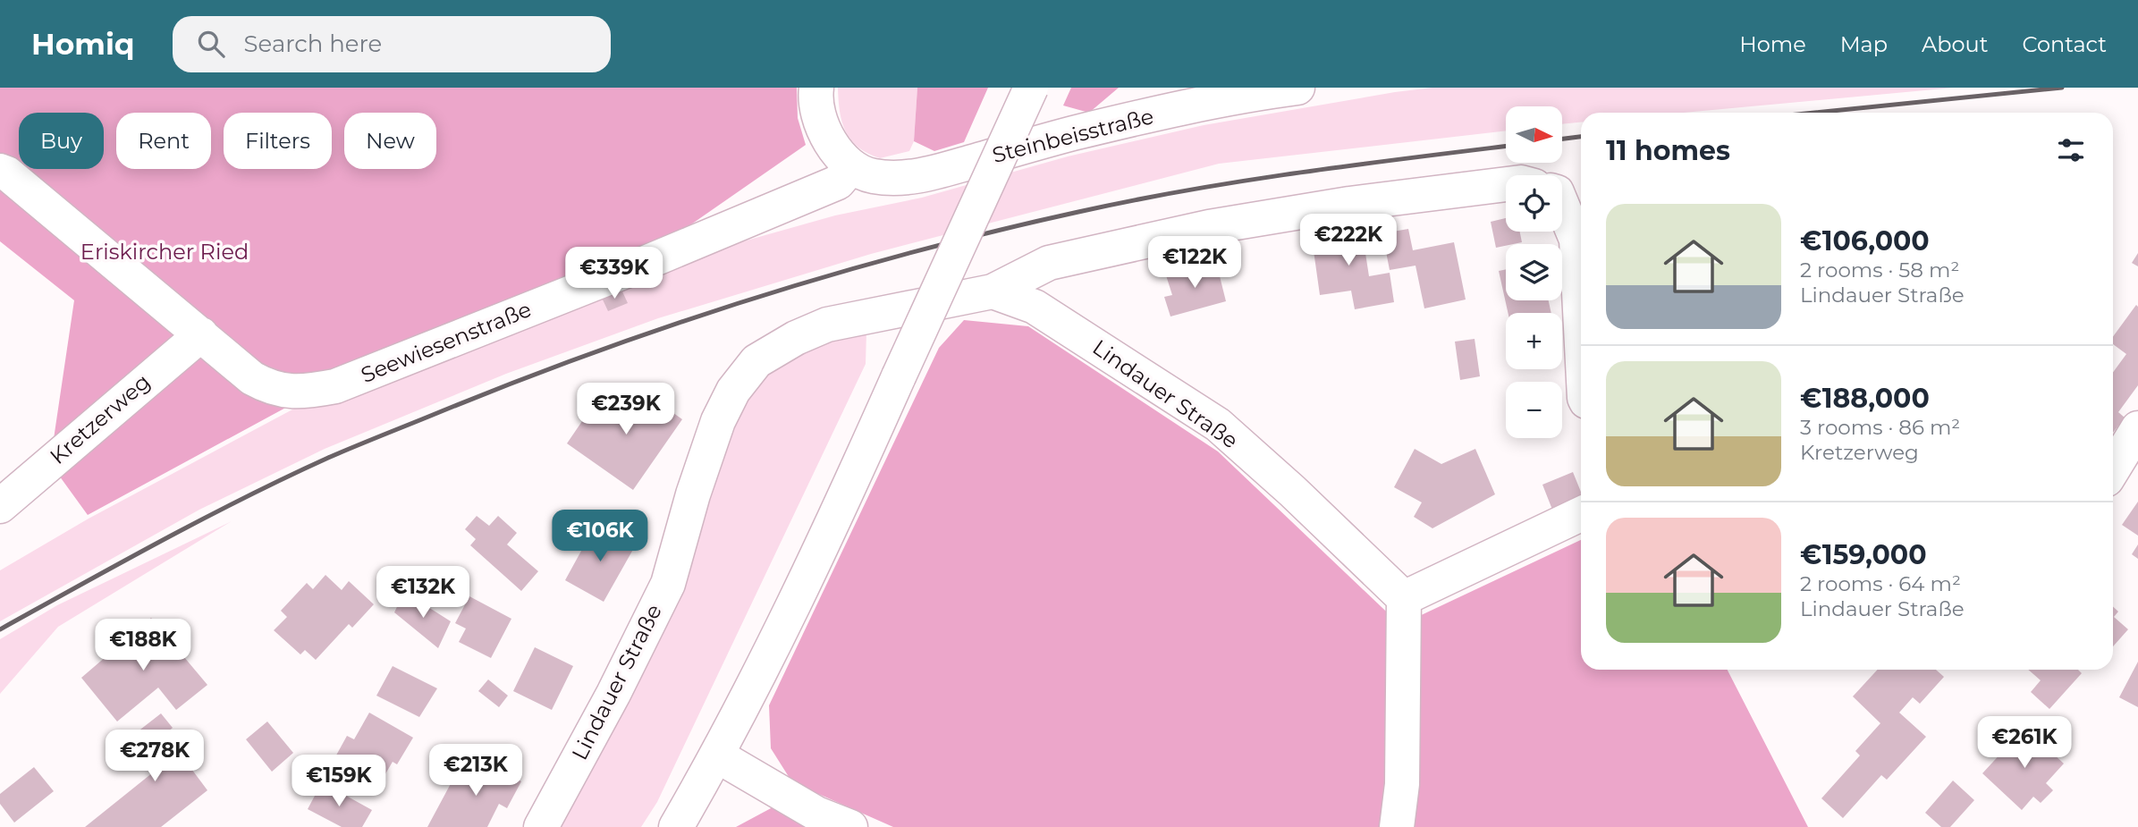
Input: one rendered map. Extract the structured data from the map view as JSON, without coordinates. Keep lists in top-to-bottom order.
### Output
{
  "streets": {
    "street": [
      "Steinbeisstraße",
      "Seewiesenstraße",
      "Lindauer Straße",
      "Kretzerweg"
    ]
  },
  "crossings": [
    ["Steinbeisstraße", "Seewiesenstraße"],
    ["Seewiesenstraße", "Kretzerweg"]
  ],
  "parks": ["Eriskircher Ried"],
  "north": "right",
  "page": {
    "header": "Homiq",
    "search": "Search here",
    "nav": [
      "Home",
      "Map",
      "About",
      "Contact"
    ],
    "map_buttons": ["+", "−"],
    "chip": [
      "Buy",
      "Rent",
      "Filters",
      "New"
    ],
    "heading": "11 homes",
    "list": [
      {
        "name": "€106,000",
        "note": "2 rooms · 58 m² · Lindauer Straße"
      },
      {
        "name": "€188,000",
        "note": "3 rooms · 86 m² · Kretzerweg"
      },
      {
        "name": "€159,000",
        "note": "2 rooms · 64 m² · Lindauer Straße"
      }
    ],
    "price": [
      "€222K",
      "€122K",
      "€339K",
      "€239K",
      "€106K",
      "€132K",
      "€188K",
      "€261K",
      "€278K",
      "€213K",
      "€159K"
    ]
  }
}
